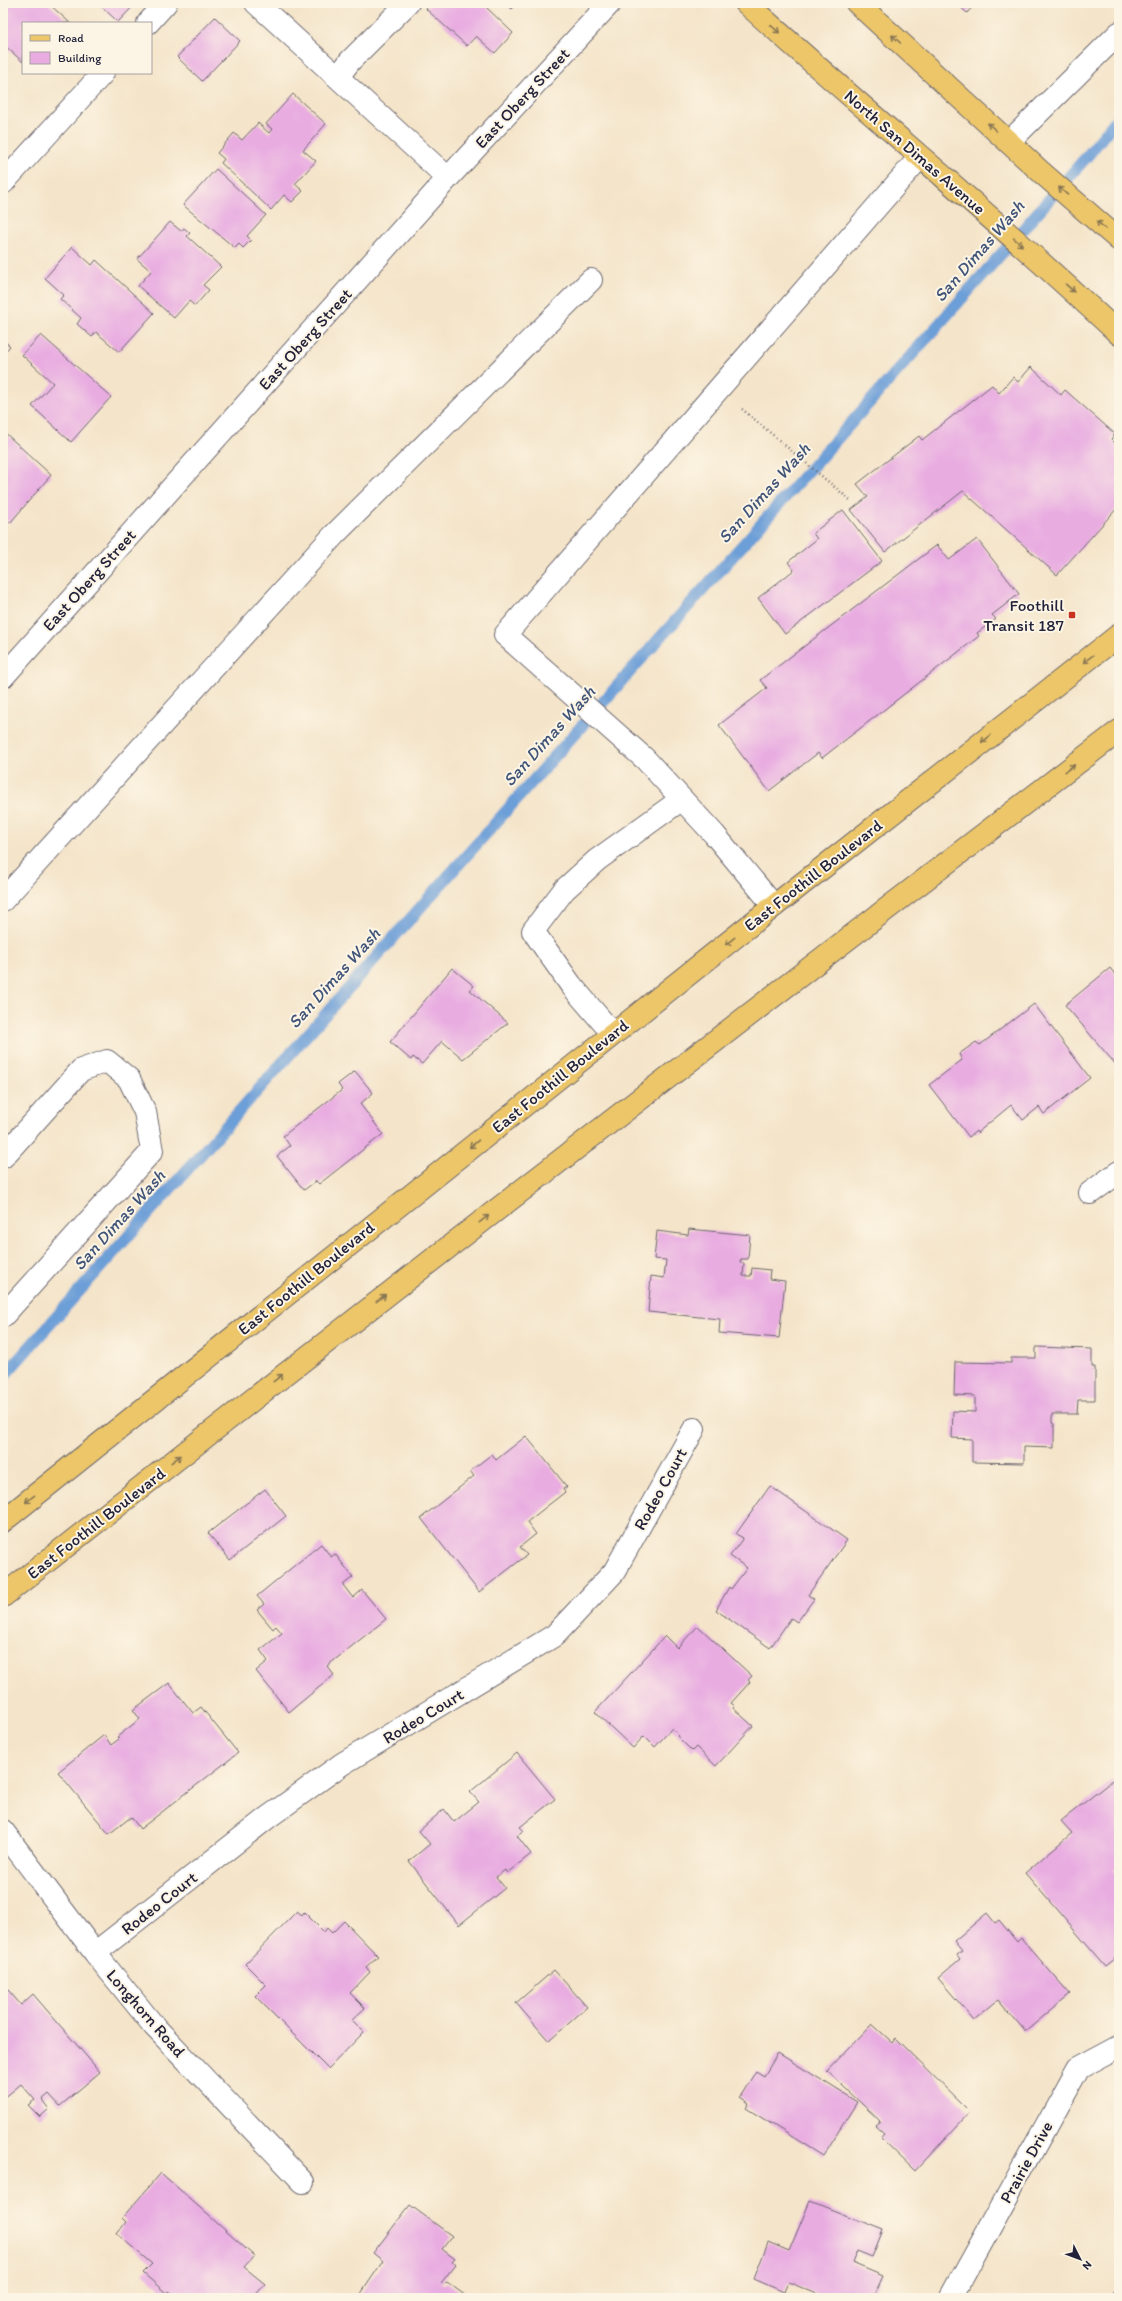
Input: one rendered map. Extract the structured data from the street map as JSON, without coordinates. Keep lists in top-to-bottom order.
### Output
{
  "streets": {
    "main road": ["North San Dimas Avenue", "East Foothill Boulevard"],
    "street": [
      "East Oberg Street",
      "Rodeo Court",
      "Longhorn Road",
      "Prairie Drive"
    ]
  },
  "crossings": [
    ["Rodeo Court", "Longhorn Road"]
  ],
  "water": ["San Dimas Wash"],
  "places": {
    "transit": ["Foothill Transit 187"]
  },
  "legend": ["Road", "Building"],
  "north": "bottom right"
}
